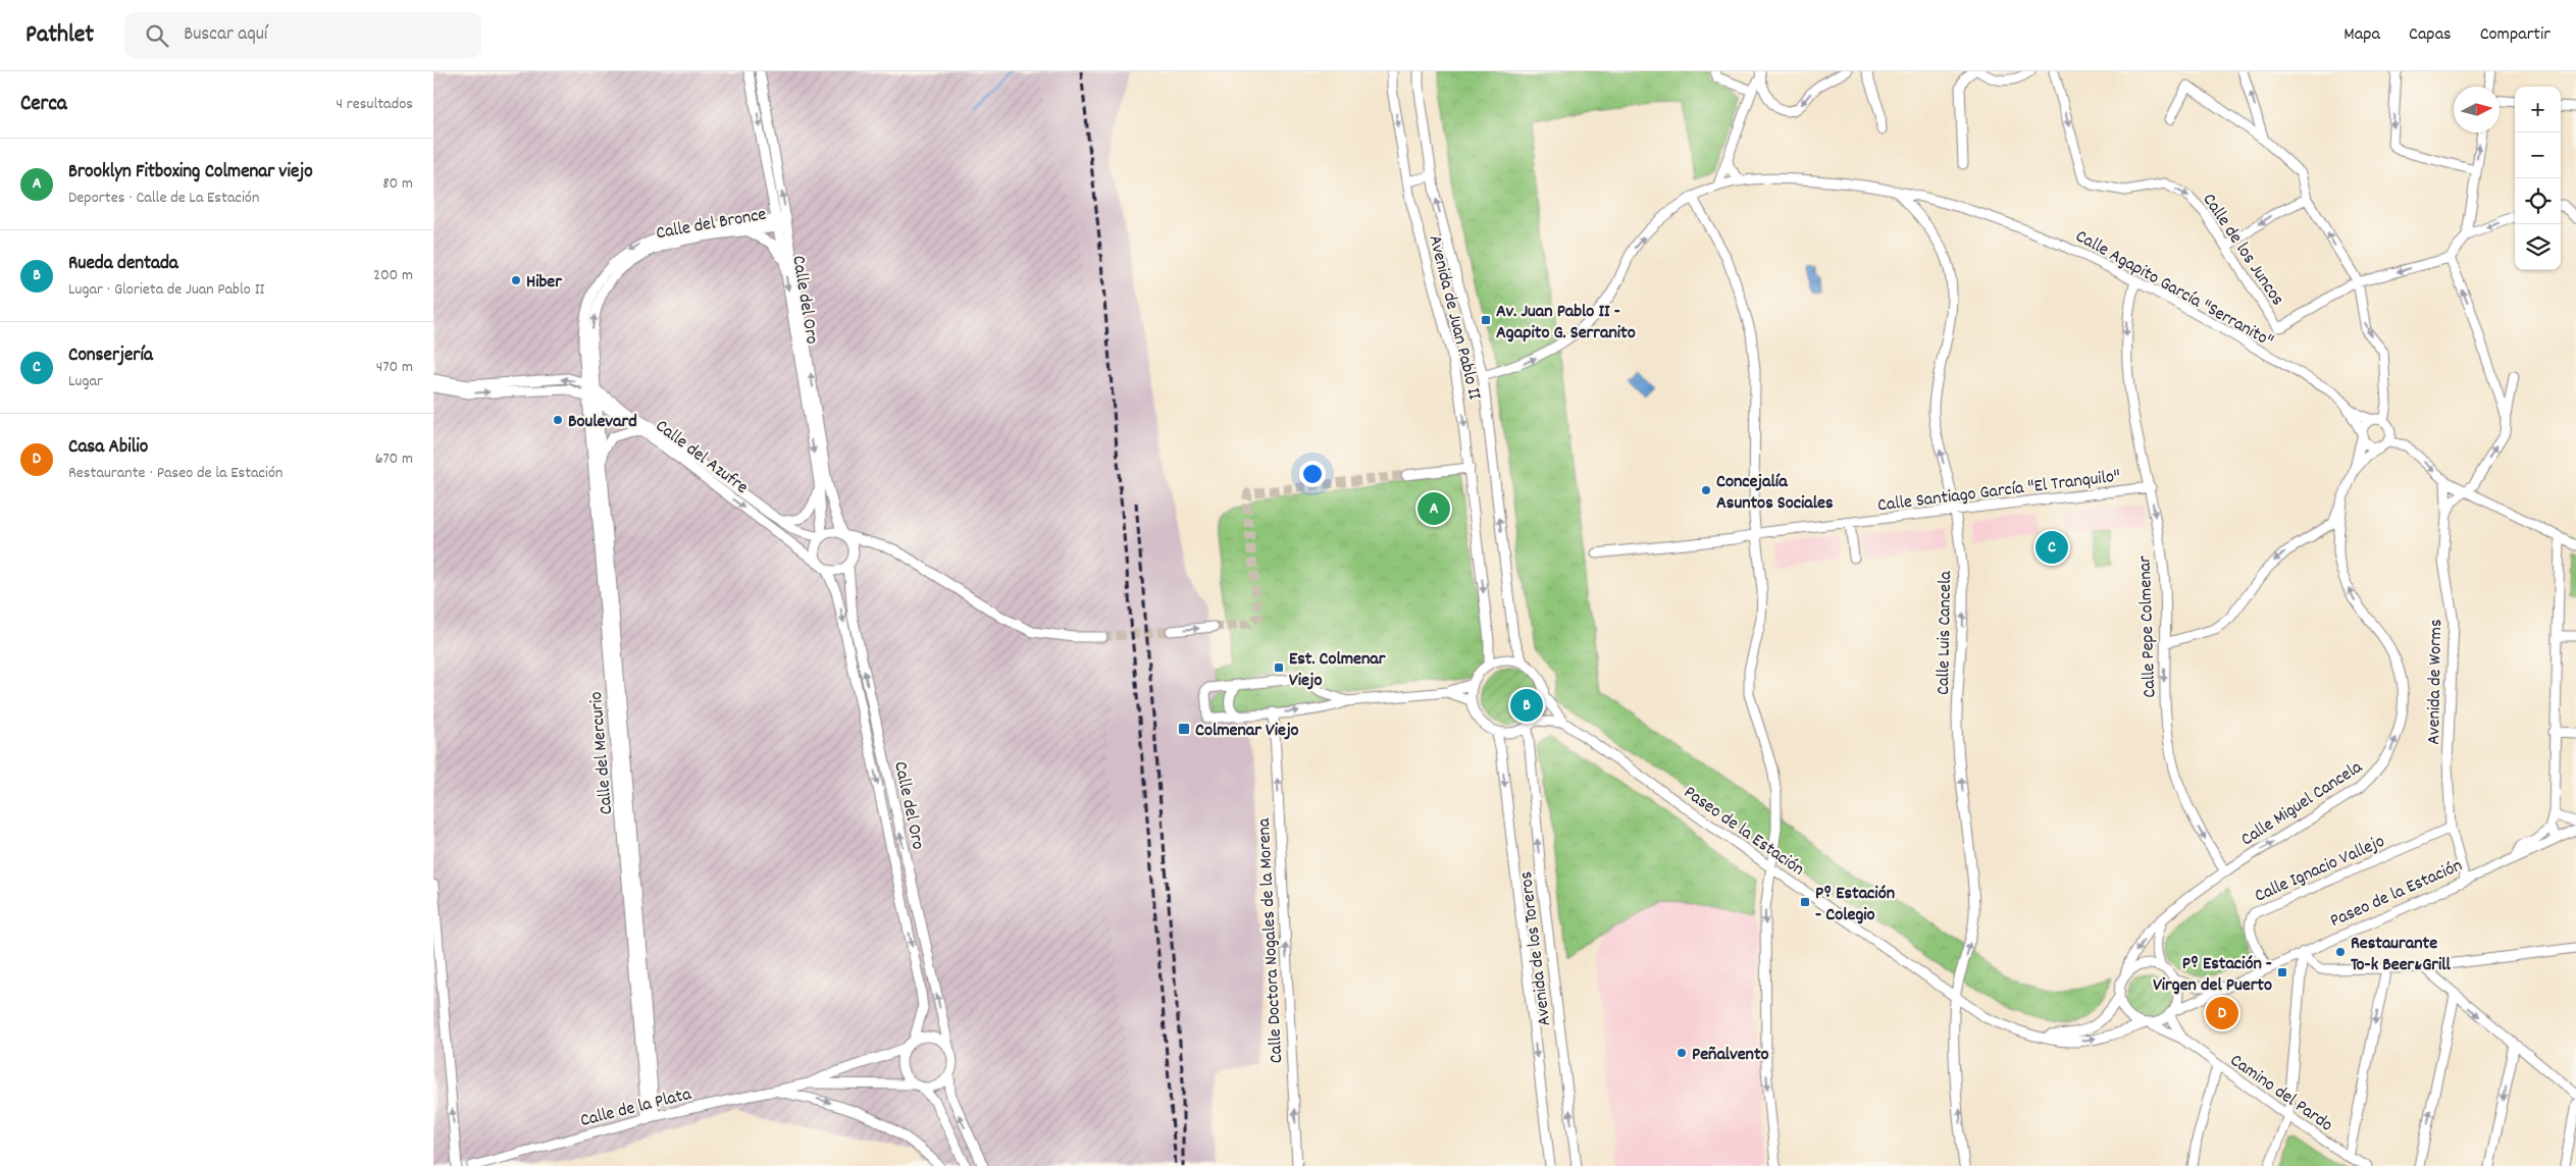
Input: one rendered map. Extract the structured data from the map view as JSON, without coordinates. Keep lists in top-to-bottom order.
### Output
{
  "streets": {
    "street": [
      "Calle del Bronce",
      "Calle de los Juncos",
      "Calle Agapito García \"Serranito\"",
      "Calle del Oro",
      "Avenida de Juan Pablo II",
      "Calle del Azufre",
      "Calle Santiago García \"El Tranquilo\"",
      "Calle Pepe Colmenar",
      "Calle Luis Cancela",
      "Avenida de Worms",
      "Calle del Mercurio",
      "Calle Miguel Cancela",
      "Paseo de la Estación",
      "Calle Ignacio Vallejo",
      "Calle Doctora Nogales de la Morena",
      "Avenida de los Toreros",
      "Camino del Pardo",
      "Calle de la Plata"
    ]
  },
  "crossings": [
    ["Calle del Bronce", "Calle del Oro"],
    ["Calle del Bronce", "Calle del Azufre"],
    ["Calle del Bronce", "Calle del Mercurio"],
    ["Calle Agapito García \"Serranito\"", "Avenida de Juan Pablo II"],
    ["Calle Agapito García \"Serranito\"", "Calle Pepe Colmenar"],
    ["Calle Agapito García \"Serranito\"", "Calle Luis Cancela"],
    ["Calle Agapito García \"Serranito\"", "Calle Miguel Cancela"],
    ["Calle del Oro", "Calle del Azufre"],
    ["Calle del Oro", "Calle de la Plata"],
    ["Avenida de Juan Pablo II", "Paseo de la Estación"],
    ["Avenida de Juan Pablo II", "Avenida de los Toreros"],
    ["Calle del Azufre", "Calle del Mercurio"],
    ["Calle Santiago García \"El Tranquilo\"", "Calle Pepe Colmenar"],
    ["Calle Santiago García \"El Tranquilo\"", "Calle Luis Cancela"],
    ["Calle Pepe Colmenar", "Calle Miguel Cancela"],
    ["Calle Luis Cancela", "Paseo de la Estación"],
    ["Avenida de Worms", "Paseo de la Estación"],
    ["Avenida de Worms", "Calle Ignacio Vallejo"],
    ["Calle del Mercurio", "Calle de la Plata"],
    ["Calle Miguel Cancela", "Paseo de la Estación"],
    ["Calle Miguel Cancela", "Camino del Pardo"],
    ["Paseo de la Estación", "Calle Ignacio Vallejo"],
    ["Paseo de la Estación", "Avenida de los Toreros"],
    ["Paseo de la Estación", "Camino del Pardo"]
  ],
  "one_way": [
    "Calle de los Juncos",
    "Calle Pepe Colmenar",
    "Calle Luis Cancela",
    "Calle Doctora Nogales de la Morena"
  ],
  "places": {
    "other": [
      "Hiber",
      "Boulevard",
      "Concejalía Asuntos Sociales",
      "Restaurante To-k Beer&Grill",
      "Peñalvento"
    ],
    "transit": [
      "Av. Juan Pablo II - Agapito G. Serranito",
      "Est. Colmenar Viejo",
      "Colmenar Viejo",
      "Pº Estación - Colegio",
      "Pº Estación - Virgen del Puerto"
    ]
  },
  "north": "right",
  "page": {
    "header": "Pathlet",
    "search": "Buscar aquí",
    "nav": ["Mapa", "Capas", "Compartir"],
    "heading": ["Cerca", "4 resultados"],
    "map_buttons": ["+", "−"],
    "list": [
      {
        "mark": "A",
        "name": "Brooklyn Fitboxing Colmenar viejo",
        "note": "Deportes · Calle de La Estación",
        "value": "80 m"
      },
      {
        "mark": "B",
        "name": "Rueda dentada",
        "note": "Lugar · Glorieta de Juan Pablo II",
        "value": "200 m"
      },
      {
        "mark": "C",
        "name": "Conserjería",
        "note": "Lugar",
        "value": "470 m"
      },
      {
        "mark": "D",
        "name": "Casa Abilio",
        "note": "Restaurante · Paseo de la Estación",
        "value": "670 m"
      }
    ],
    "pins": [
      "A",
      "C",
      "B",
      "D"
    ]
  }
}
